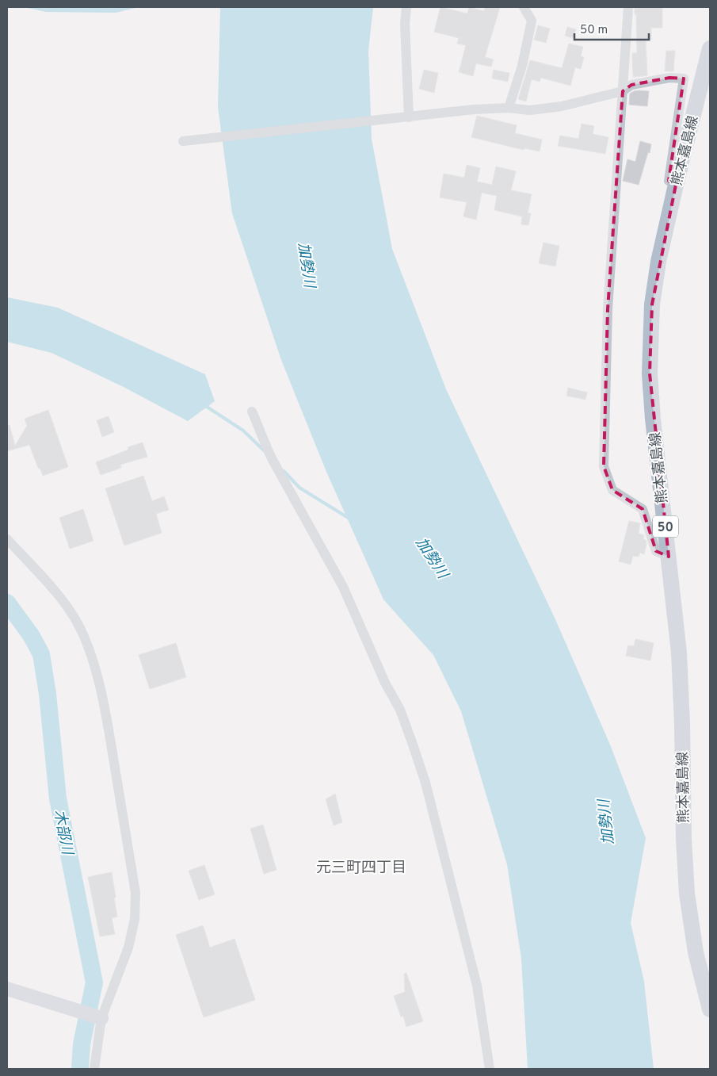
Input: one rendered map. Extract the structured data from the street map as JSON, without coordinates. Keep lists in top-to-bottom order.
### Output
{
  "streets": {
    "main road": ["熊本嘉島線", "50"]
  },
  "districts": ["元三町四丁目"],
  "water": ["加勢川", "木部川"],
  "scale_bar": "50 m"
}
